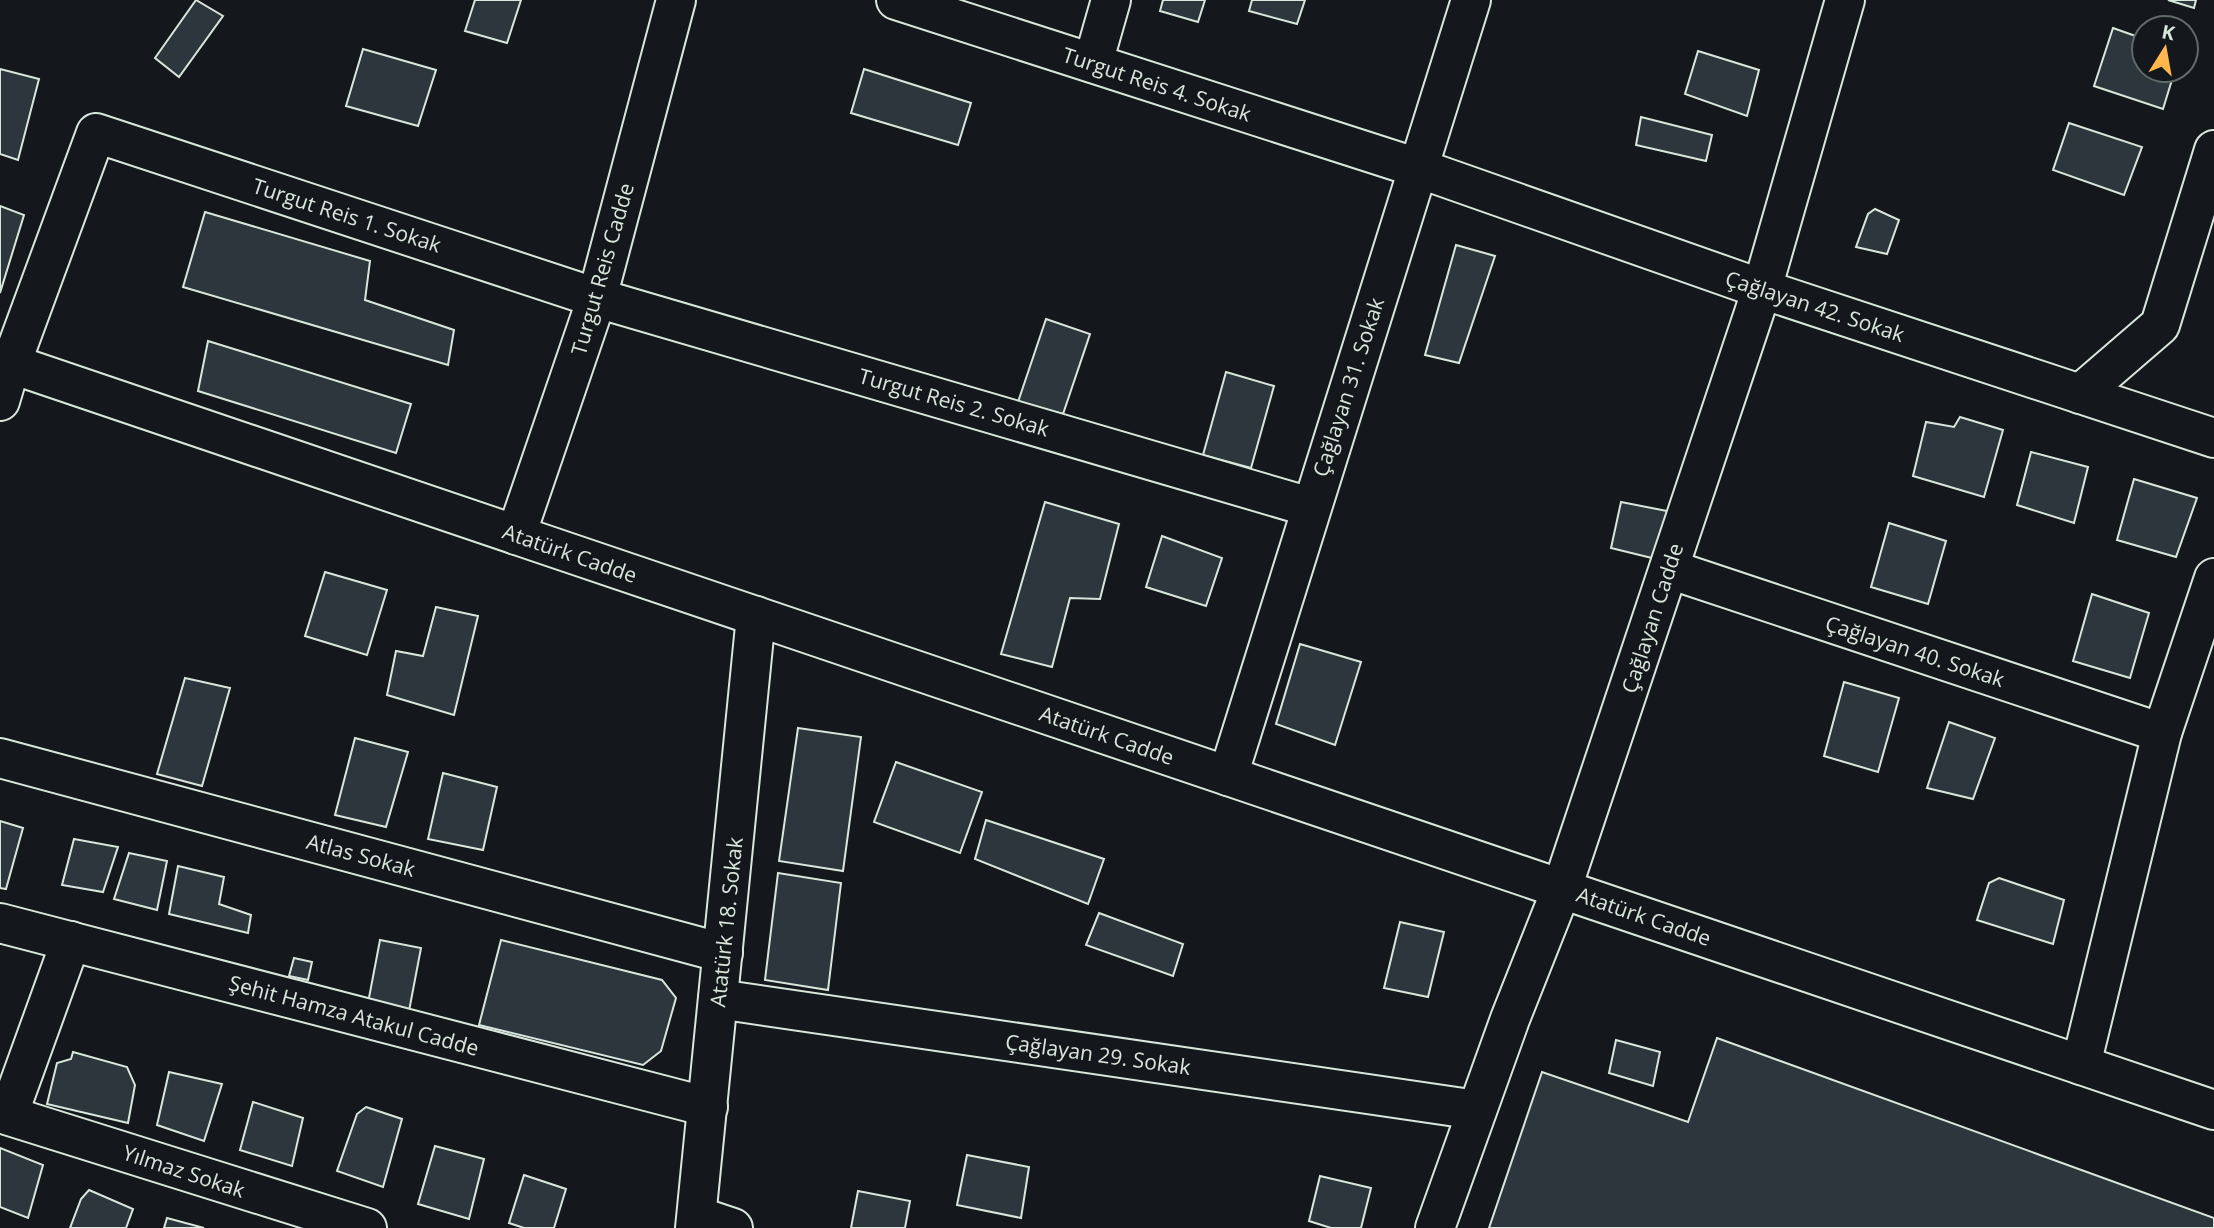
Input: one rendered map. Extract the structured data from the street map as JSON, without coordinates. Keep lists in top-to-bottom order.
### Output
{
  "streets": {
    "street": [
      "Turgut Reis 4. Sokak",
      "Turgut Reis 1. Sokak",
      "Turgut Reis Cadde",
      "Çağlayan 42. Sokak",
      "Çağlayan 31. Sokak",
      "Turgut Reis 2. Sokak",
      "Atatürk Cadde",
      "Çağlayan Cadde",
      "Çağlayan 40. Sokak",
      "Atlas Sokak",
      "Atatürk 18. Sokak",
      "Şehit Hamza Atakul Cadde",
      "Çağlayan 29. Sokak",
      "Yılmaz Sokak"
    ]
  },
  "crossings": [
    ["Turgut Reis 4. Sokak", "Çağlayan 42. Sokak"],
    ["Turgut Reis 4. Sokak", "Çağlayan 31. Sokak"],
    ["Turgut Reis 1. Sokak", "Turgut Reis Cadde"],
    ["Turgut Reis 1. Sokak", "Turgut Reis 2. Sokak"],
    ["Turgut Reis 1. Sokak", "Atatürk Cadde"],
    ["Turgut Reis Cadde", "Turgut Reis 2. Sokak"],
    ["Turgut Reis Cadde", "Atatürk Cadde"],
    ["Çağlayan 42. Sokak", "Çağlayan 31. Sokak"],
    ["Çağlayan 42. Sokak", "Çağlayan Cadde"],
    ["Çağlayan 31. Sokak", "Turgut Reis 2. Sokak"],
    ["Çağlayan 31. Sokak", "Atatürk Cadde"],
    ["Atatürk Cadde", "Çağlayan Cadde"],
    ["Atatürk Cadde", "Atatürk 18. Sokak"],
    ["Çağlayan Cadde", "Çağlayan 40. Sokak"],
    ["Çağlayan Cadde", "Çağlayan 29. Sokak"],
    ["Atlas Sokak", "Atatürk 18. Sokak"],
    ["Atatürk 18. Sokak", "Şehit Hamza Atakul Cadde"],
    ["Atatürk 18. Sokak", "Çağlayan 29. Sokak"]
  ],
  "north": "top"
}
